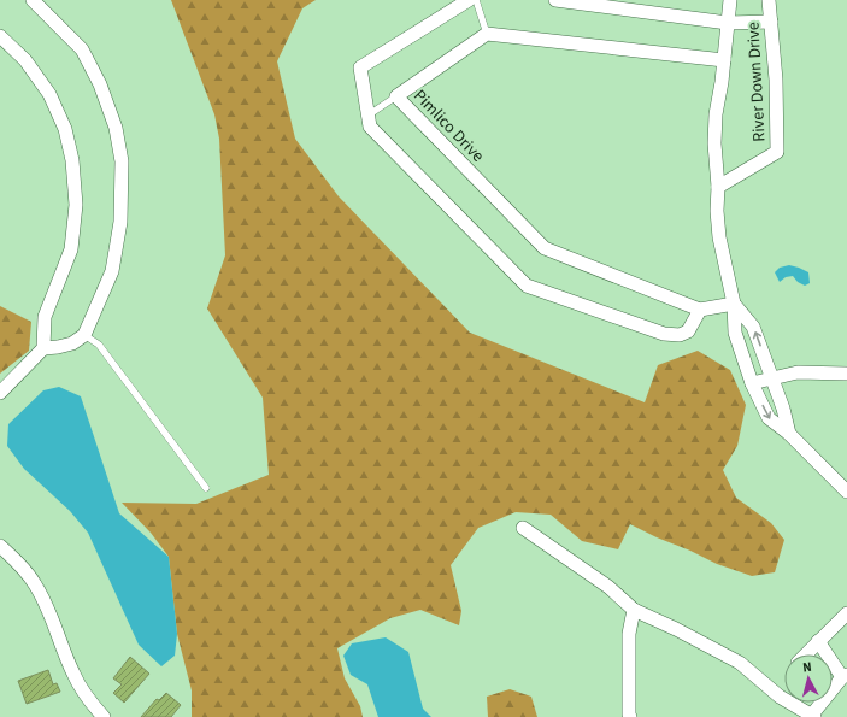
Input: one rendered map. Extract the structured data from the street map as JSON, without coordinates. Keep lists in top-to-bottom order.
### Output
{
  "streets": {
    "street": ["River Down Drive", "Pimlico Drive"]
  },
  "north": "top"
}
